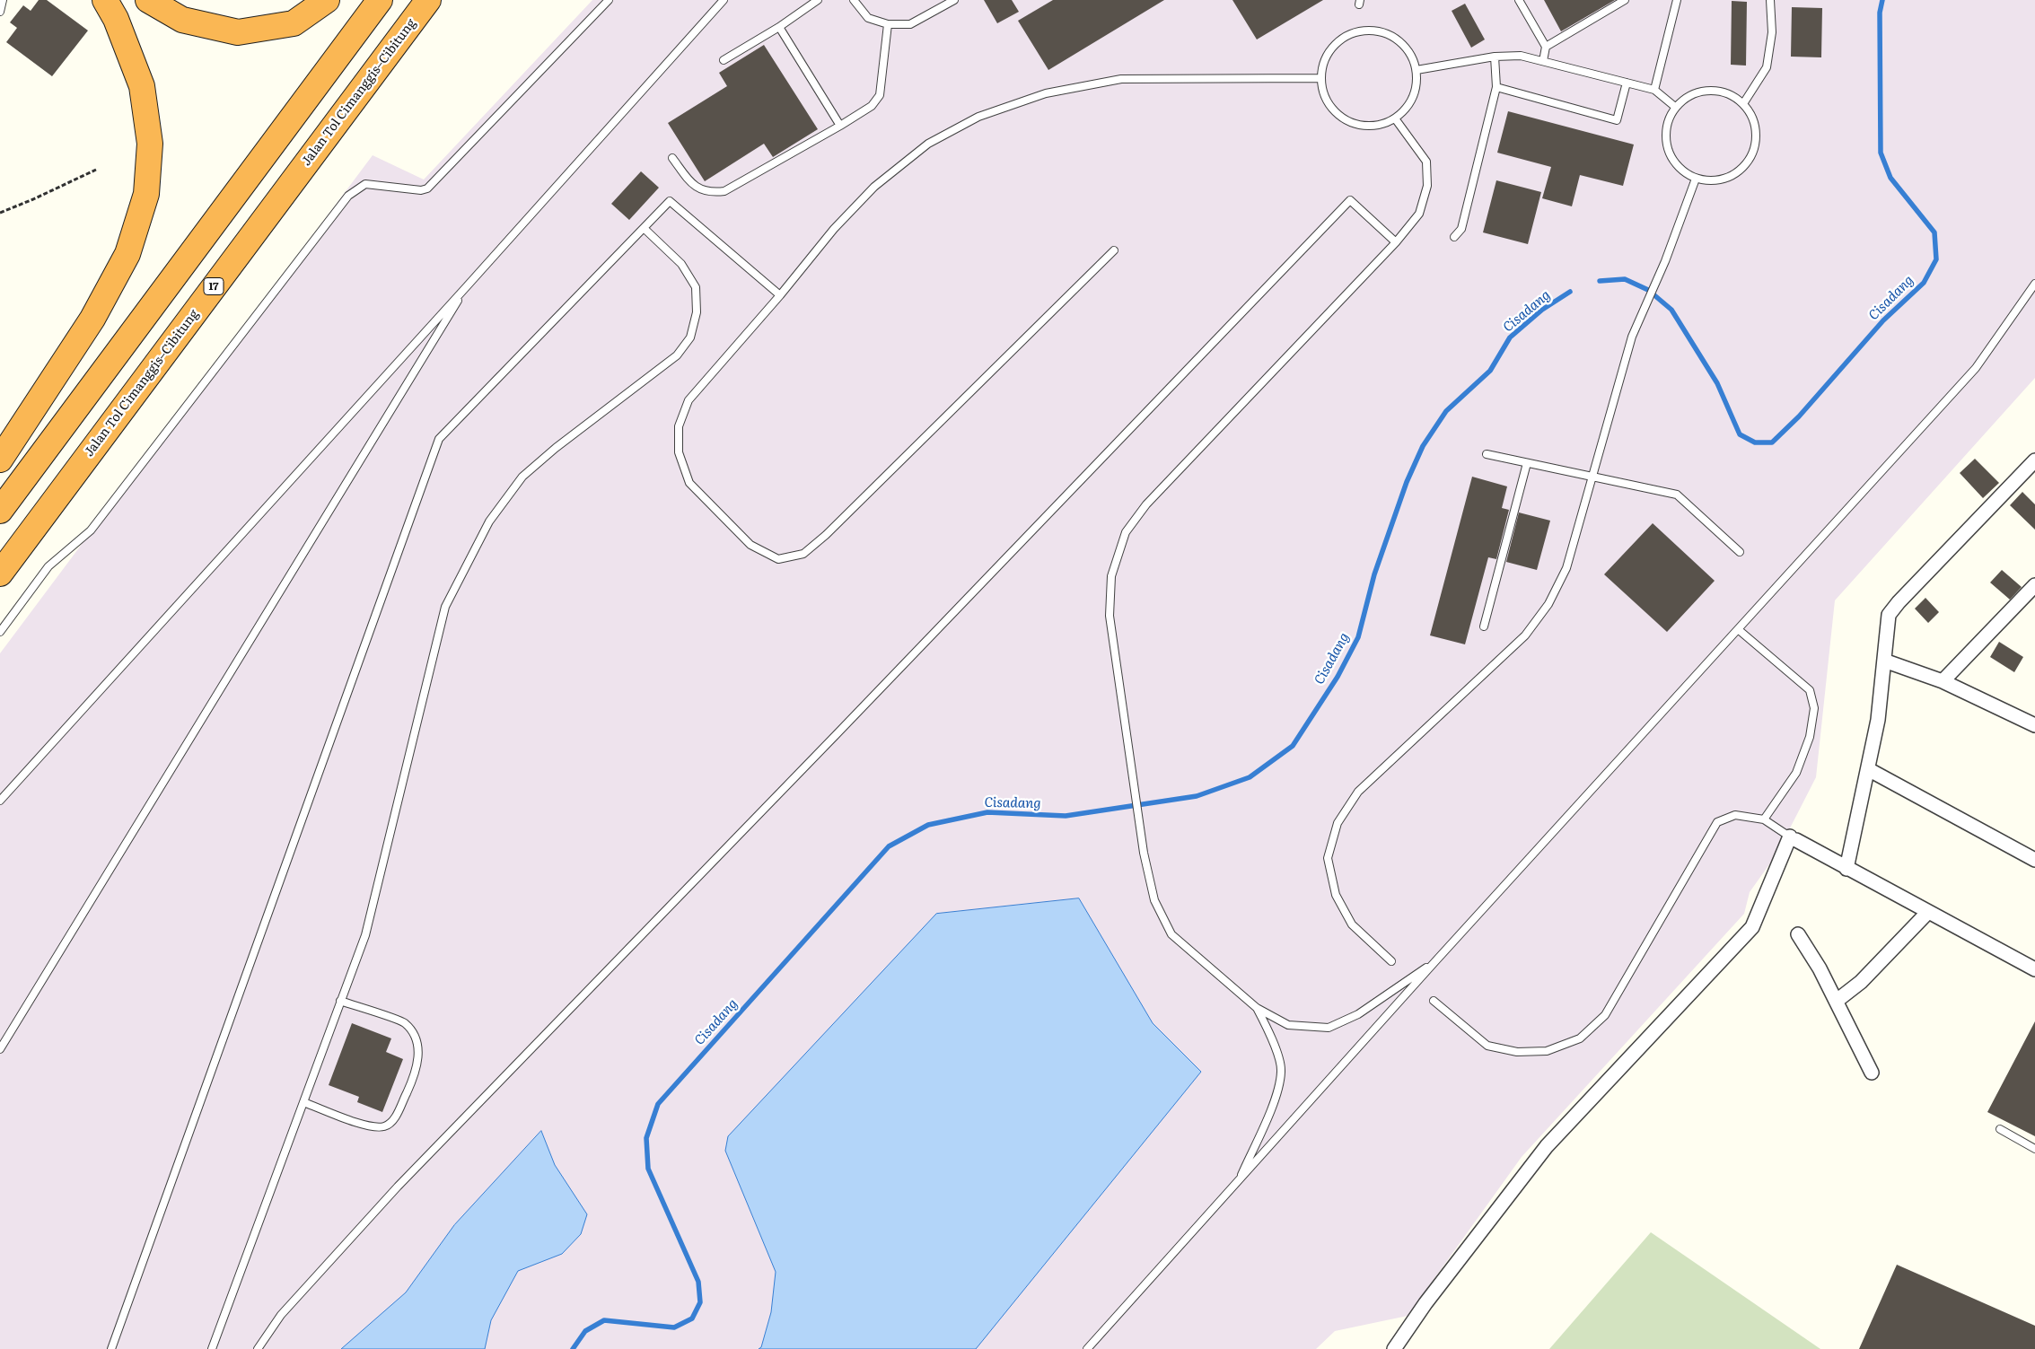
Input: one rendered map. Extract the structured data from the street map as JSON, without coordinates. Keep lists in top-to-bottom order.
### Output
{
  "streets": {
    "highway": ["Jalan Tol Cimanggis–Cibitung", "17"]
  },
  "water": ["Cisadang"]
}
